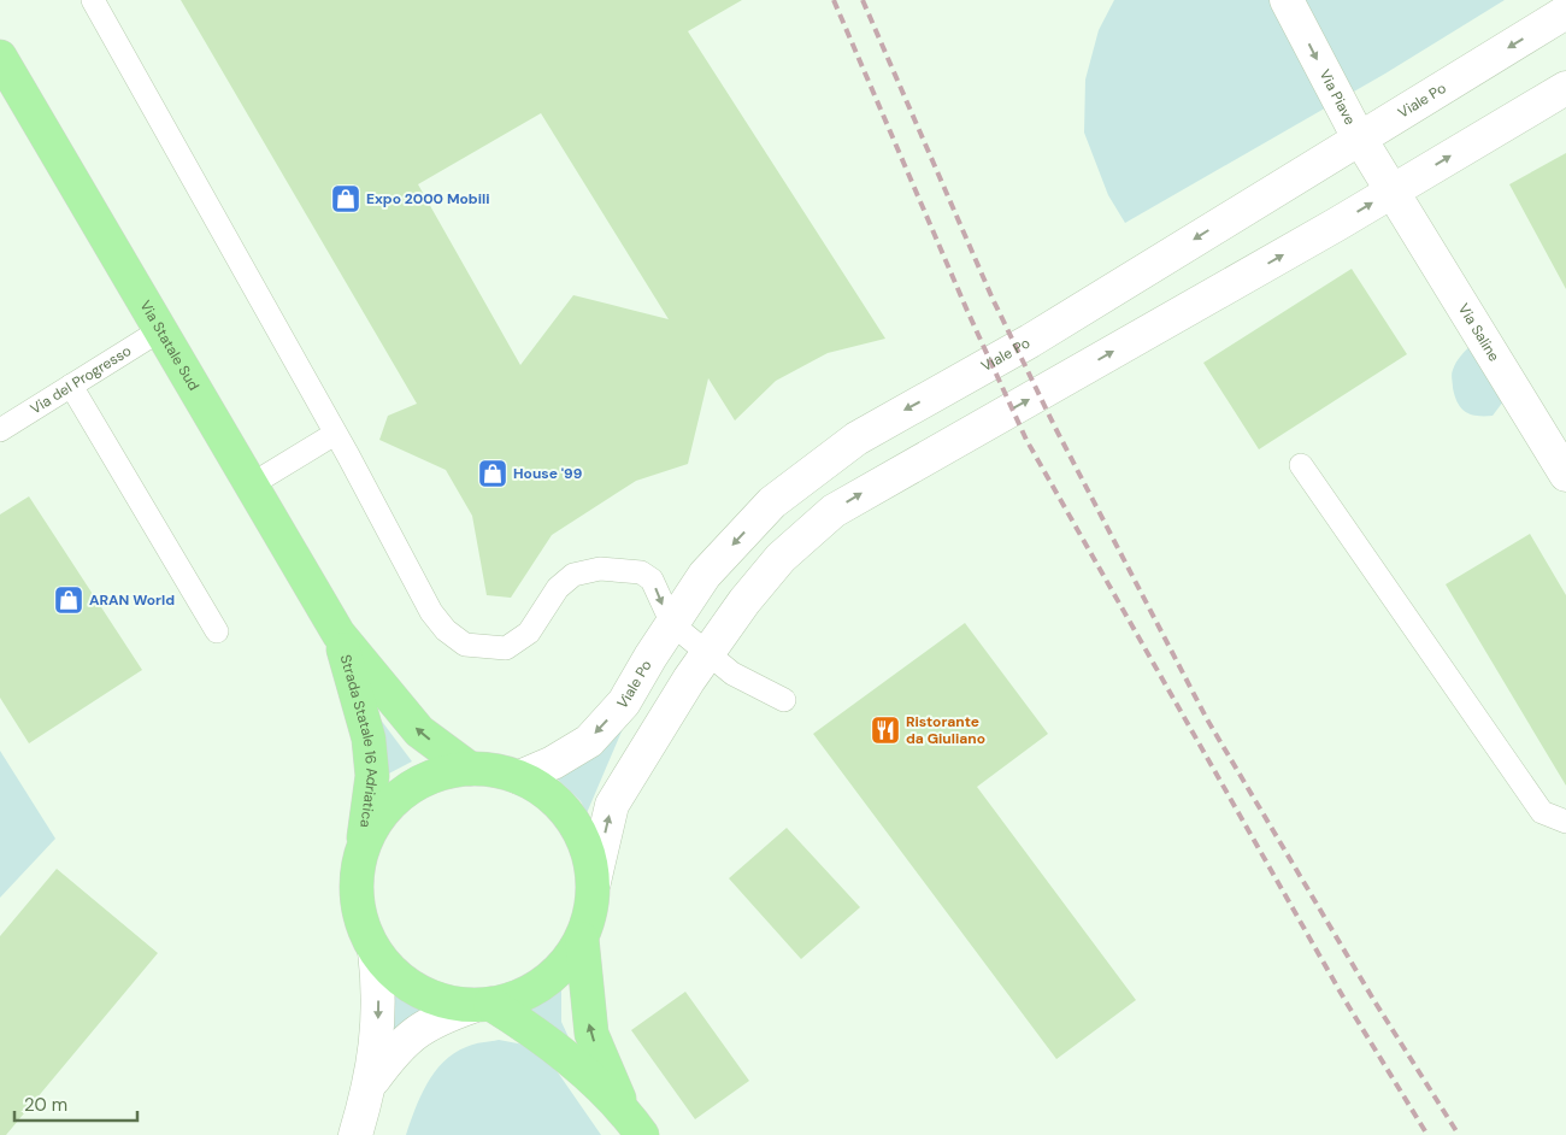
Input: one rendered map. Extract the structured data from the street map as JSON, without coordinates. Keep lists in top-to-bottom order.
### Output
{
  "streets": {
    "main road": ["Via Statale Sud", "Strada Statale 16 Adriatica"],
    "street": ["Via Piave", "Viale Po", "Via Saline"],
    "lane": ["Via del Progresso"]
  },
  "crossings": [
    ["Via Piave", "Viale Po"],
    ["Via Piave", "Via Saline"],
    ["Via Statale Sud", "Via del Progresso"],
    ["Via Statale Sud", "Strada Statale 16 Adriatica"]
  ],
  "one_way": ["Via Piave", "Strada Statale 16 Adriatica"],
  "places": {
    "shop": ["Expo 2000 Mobili", "House '99", "ARAN World"],
    "restaurant": ["Ristorante da Giuliano"]
  },
  "scale_bar": "20 m"
}
